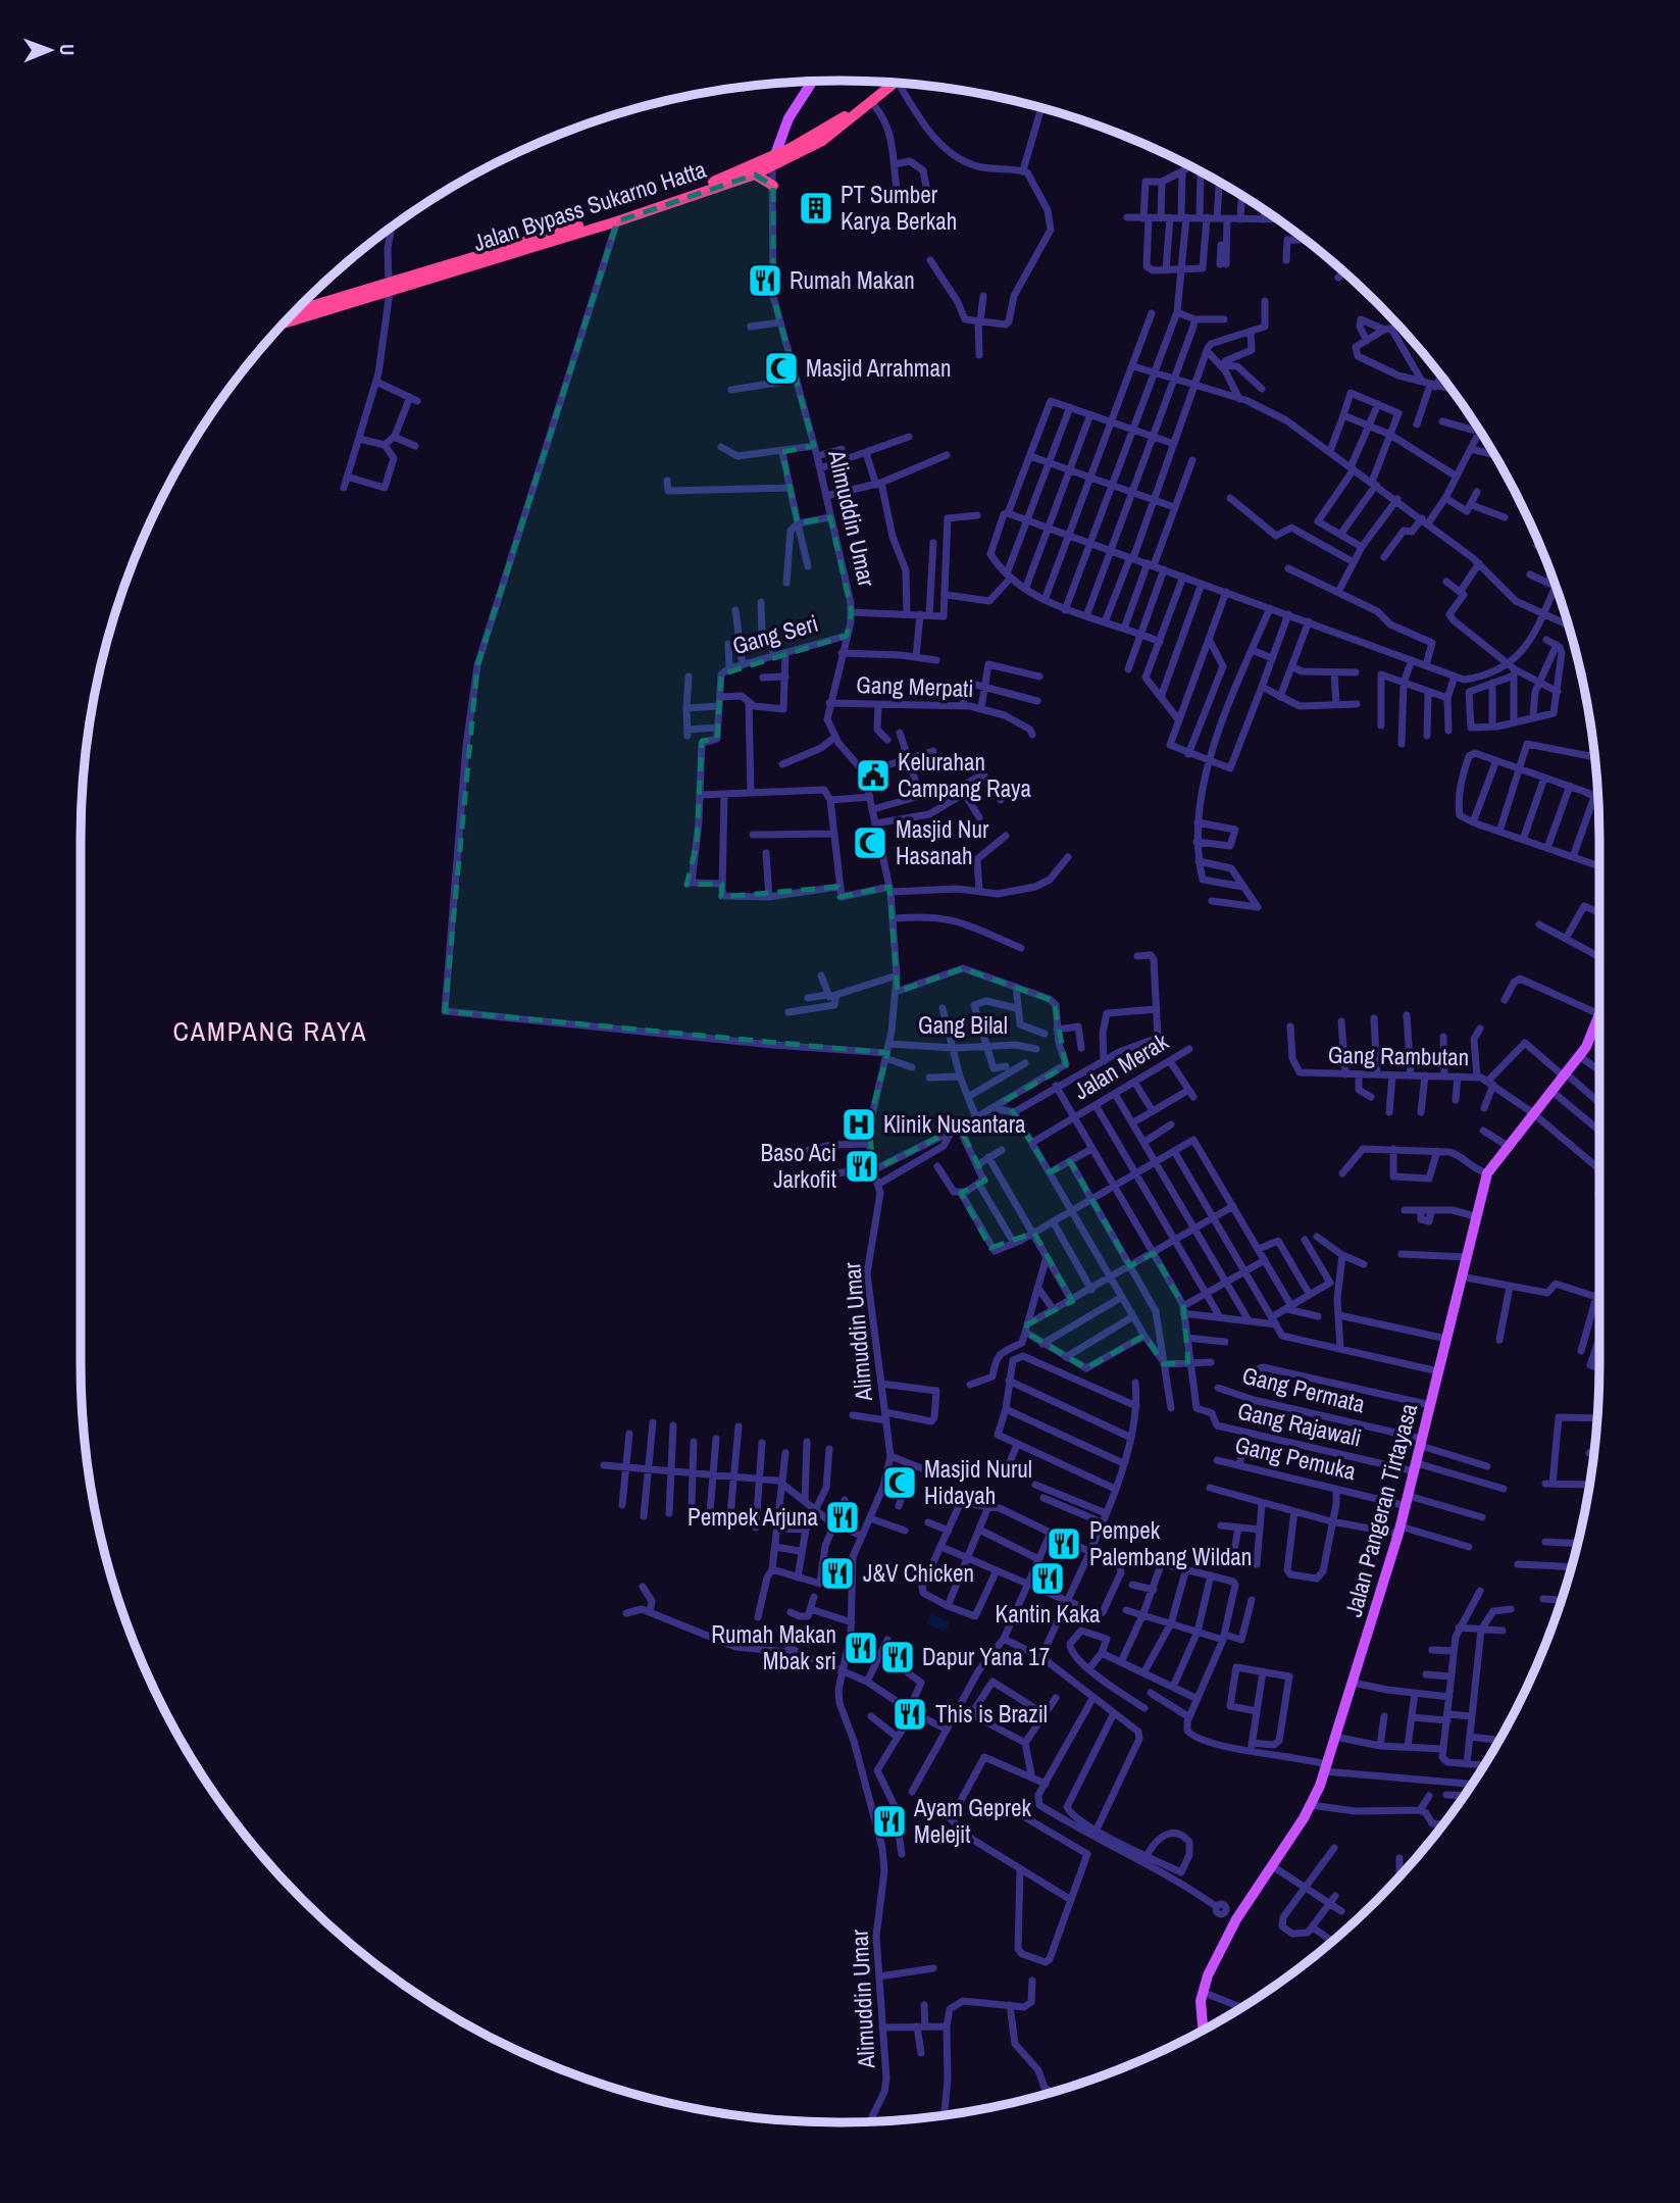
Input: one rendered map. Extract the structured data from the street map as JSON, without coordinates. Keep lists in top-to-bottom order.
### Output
{
  "streets": {
    "highway": ["Jalan Bypass Sukarno Hatta"],
    "main road": ["Jalan Pangeran Tirtayasa"],
    "street": [
      "Alimuddin Umar",
      "Gang Seri",
      "Gang Merpati",
      "Gang Bilal",
      "Gang Rambutan",
      "Jalan Merak",
      "Gang Permata",
      "Gang Rajawali",
      "Gang Pemuka"
    ]
  },
  "crossings": [
    ["Jalan Bypass Sukarno Hatta", "Alimuddin Umar"],
    ["Alimuddin Umar", "Gang Seri"],
    ["Alimuddin Umar", "Gang Merpati"],
    ["Alimuddin Umar", "Gang Bilal"],
    ["Gang Rambutan", "Jalan Pangeran Tirtayasa"],
    ["Gang Permata", "Jalan Pangeran Tirtayasa"],
    ["Gang Rajawali", "Jalan Pangeran Tirtayasa"],
    ["Gang Pemuka", "Jalan Pangeran Tirtayasa"]
  ],
  "districts": ["CAMPANG RAYA"],
  "places": {
    "building": ["PT Sumber Karya Berkah"],
    "restaurant": [
      "Rumah Makan",
      "Baso Aci Jarkofit",
      "Pempek Arjuna",
      "Pempek Palembang Wildan",
      "J&V Chicken",
      "Kantin Kaka",
      "Rumah Makan Mbak sri",
      "Dapur Yana 17",
      "This is Brazil",
      "Ayam Geprek Melejit"
    ],
    "mosque": ["Masjid Arrahman", "Masjid Nur Hasanah", "Masjid Nurul Hidayah"],
    "public building": ["Kelurahan Campang Raya"],
    "hospital": ["Klinik Nusantara"]
  },
  "north": "right"
}
